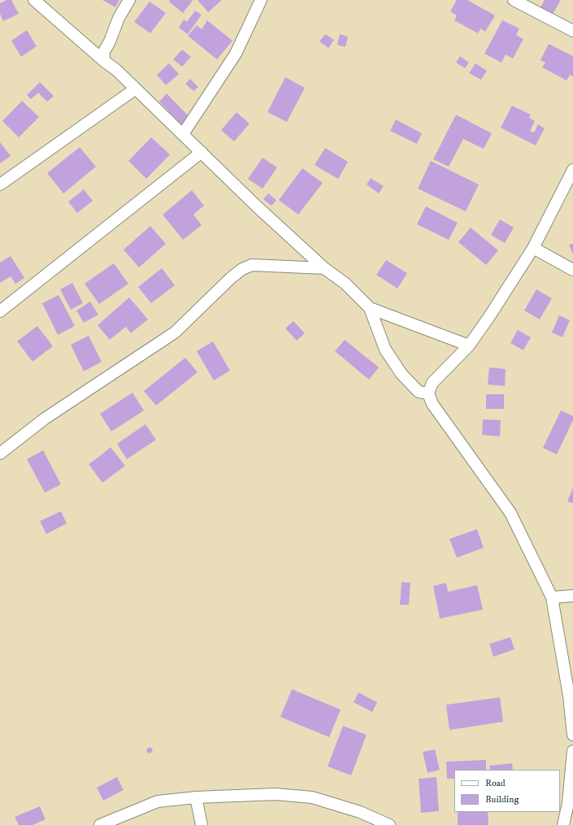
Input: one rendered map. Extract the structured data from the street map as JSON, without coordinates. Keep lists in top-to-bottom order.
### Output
{
  "legend": ["Road", "Building"]
}
